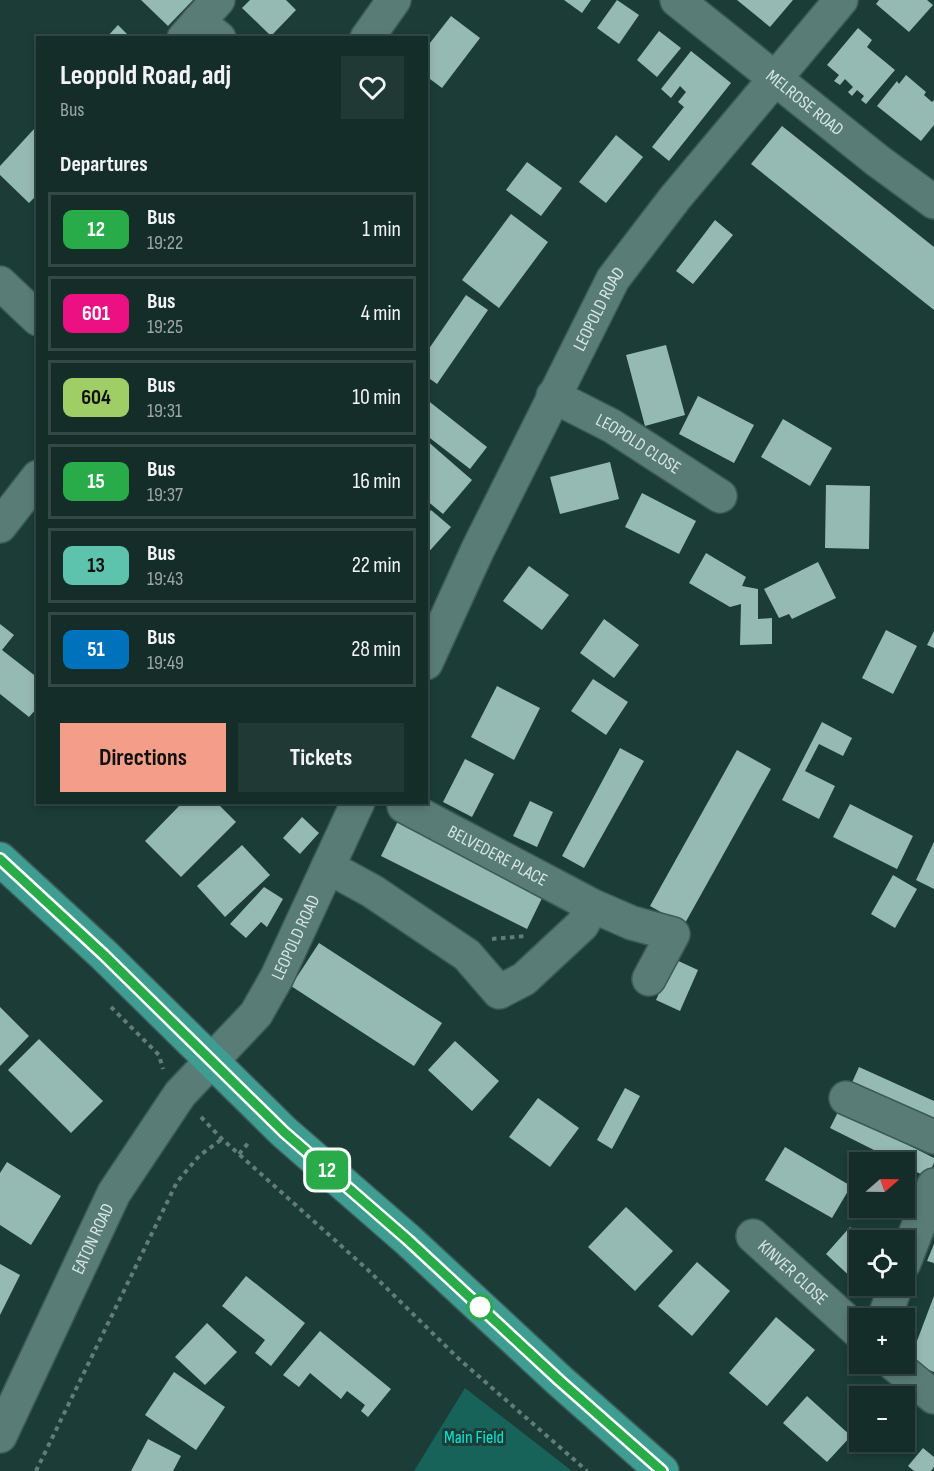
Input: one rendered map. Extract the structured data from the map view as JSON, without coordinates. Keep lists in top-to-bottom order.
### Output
{
  "streets": {
    "street": [
      "MELROSE ROAD",
      "LEOPOLD ROAD",
      "LEOPOLD CLOSE",
      "BELVEDERE PLACE",
      "EATON ROAD",
      "KINVER CLOSE"
    ]
  },
  "crossings": [
    ["MELROSE ROAD", "LEOPOLD ROAD"],
    ["LEOPOLD ROAD", "LEOPOLD CLOSE"],
    ["LEOPOLD ROAD", "EATON ROAD"]
  ],
  "parks": ["Main Field"],
  "lines": ["bus line 12"],
  "north": "right",
  "page": {
    "on_map": "12",
    "heading": [
      ["Leopold Road, adj", "Bus"],
      "Departures"
    ],
    "list": [
      {
        "mark": "12",
        "name": "Bus",
        "note": "19:22",
        "value": "1 min"
      },
      {
        "mark": "601",
        "name": "Bus",
        "note": "19:25",
        "value": "4 min"
      },
      {
        "mark": "604",
        "name": "Bus",
        "note": "19:31",
        "value": "10 min"
      },
      {
        "mark": "15",
        "name": "Bus",
        "note": "19:37",
        "value": "16 min"
      },
      {
        "mark": "13",
        "name": "Bus",
        "note": "19:43",
        "value": "22 min"
      },
      {
        "mark": "51",
        "name": "Bus",
        "note": "19:49",
        "value": "28 min"
      }
    ],
    "buttons": ["Directions", "Tickets"],
    "map_buttons": ["+", "−"]
  }
}
